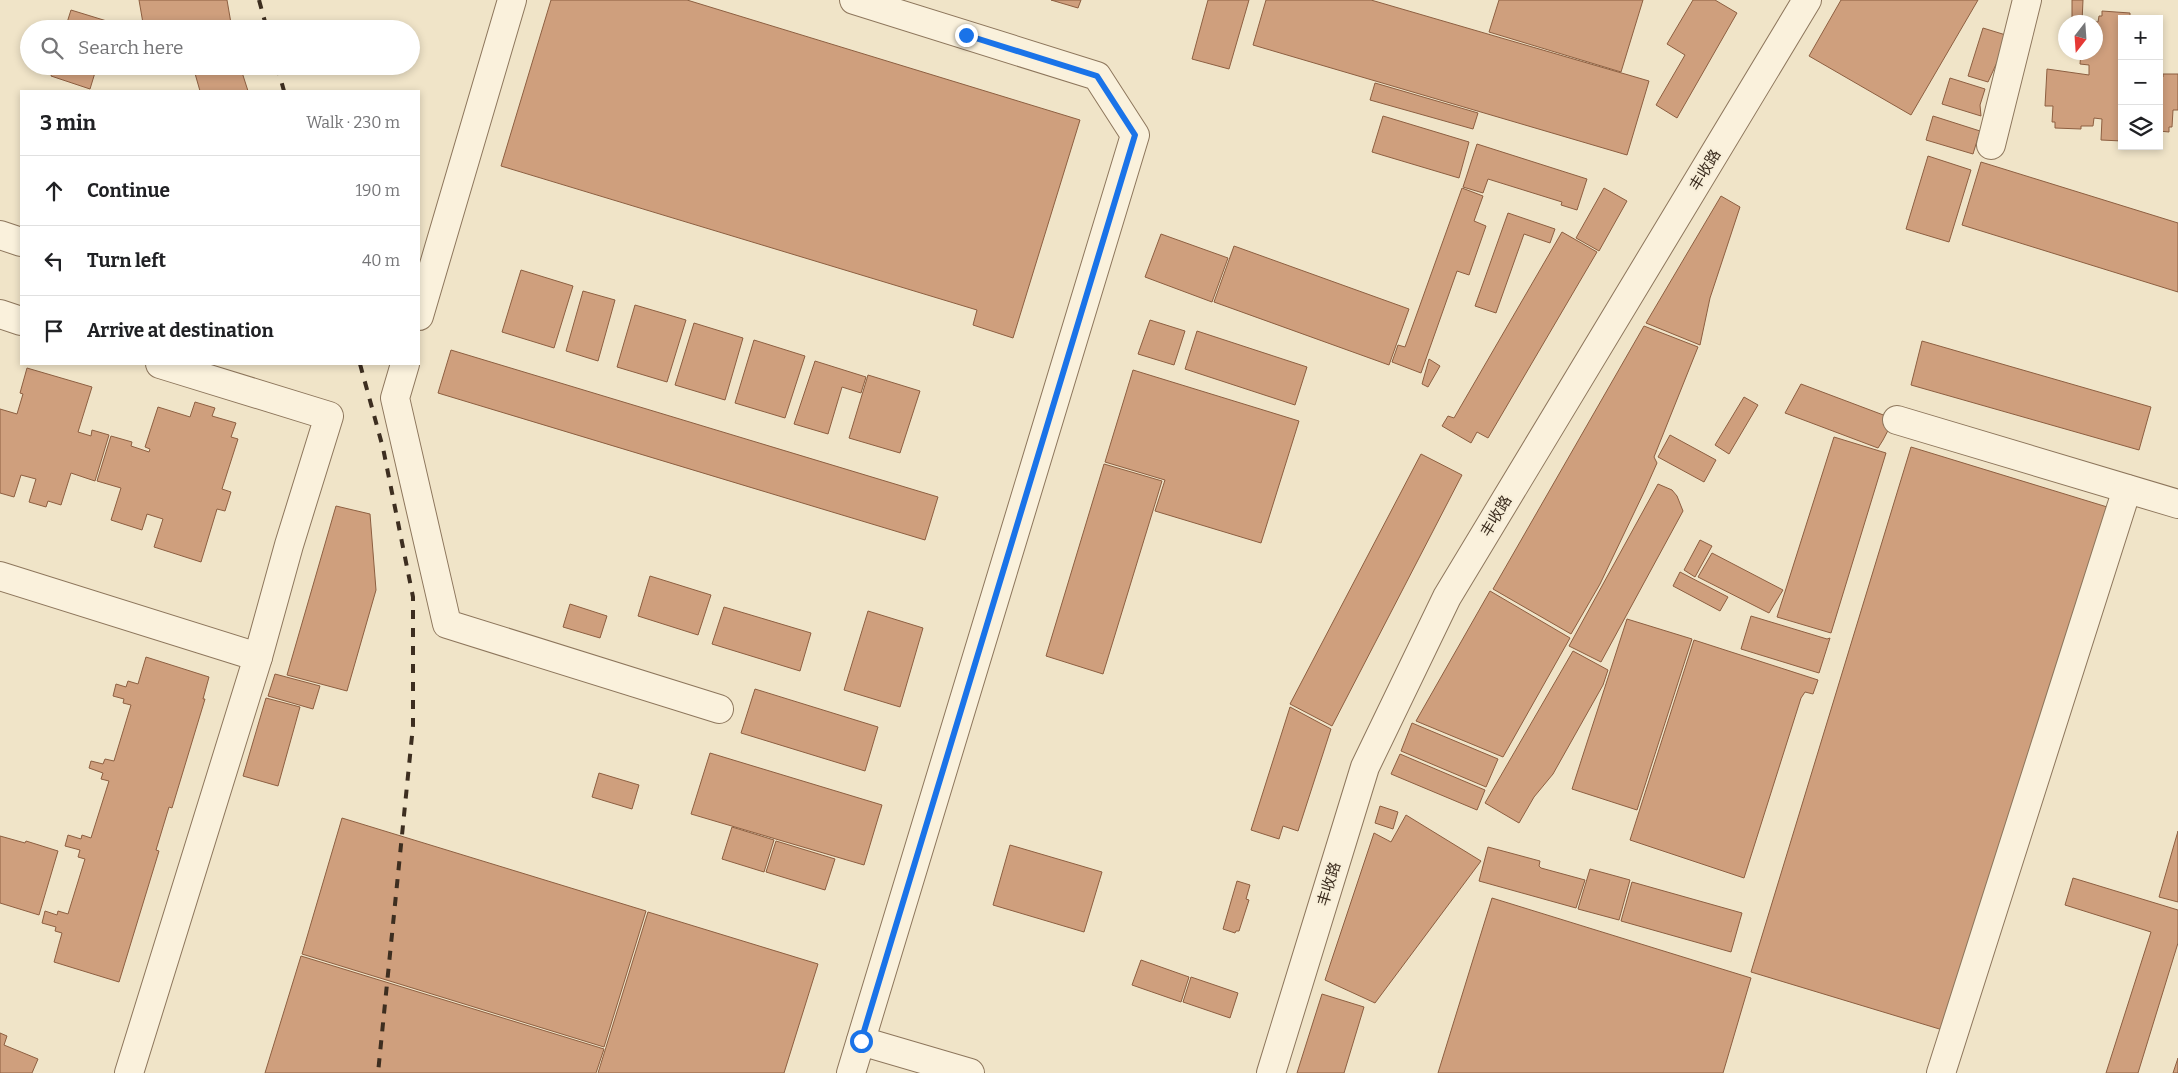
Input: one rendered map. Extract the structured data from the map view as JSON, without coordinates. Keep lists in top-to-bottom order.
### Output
{
  "streets": {
    "street": ["丰收路"]
  },
  "north": "bottom",
  "page": {
    "map_buttons": ["+", "−"],
    "search": "Search here",
    "heading": ["3 min", "Walk · 230 m"],
    "list": [
      ["Continue", "190 m"],
      ["Turn left", "40 m"],
      "Arrive at destination"
    ]
  }
}
